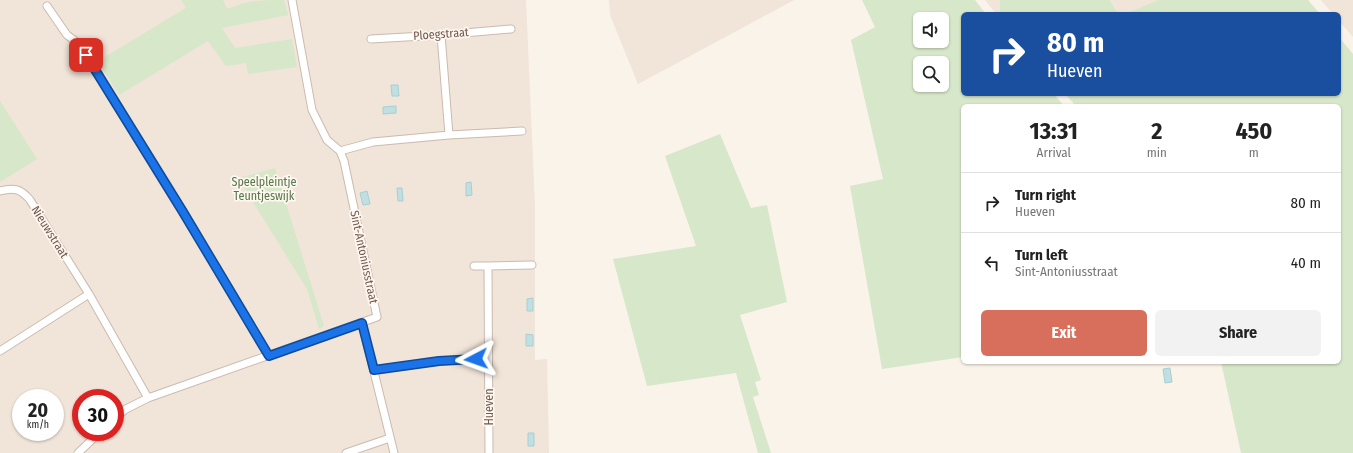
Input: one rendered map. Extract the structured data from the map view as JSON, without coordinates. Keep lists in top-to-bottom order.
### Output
{
  "streets": {
    "street": [
      "Ploegstraat",
      "Nieuwstraat",
      "Sint-Antoniusstraat",
      "Hueven"
    ]
  },
  "crossings": [
    ["Nieuwstraat", "Sint-Antoniusstraat"]
  ],
  "parks": ["Speelpleintje Teuntjeswijk"],
  "page": {
    "turn": ["80 m", "Hueven"],
    "eta": [
      "13:31",
      "Arrival",
      "2",
      "min",
      "450",
      "m"
    ],
    "list": [
      {
        "name": "Turn right",
        "note": "Hueven",
        "value": "80 m"
      },
      {
        "name": "Turn left",
        "note": "Sint-Antoniusstraat",
        "value": "40 m"
      }
    ],
    "buttons": ["Exit", "Share"],
    "speed": "20 km/h",
    "limit": "30"
  }
}
